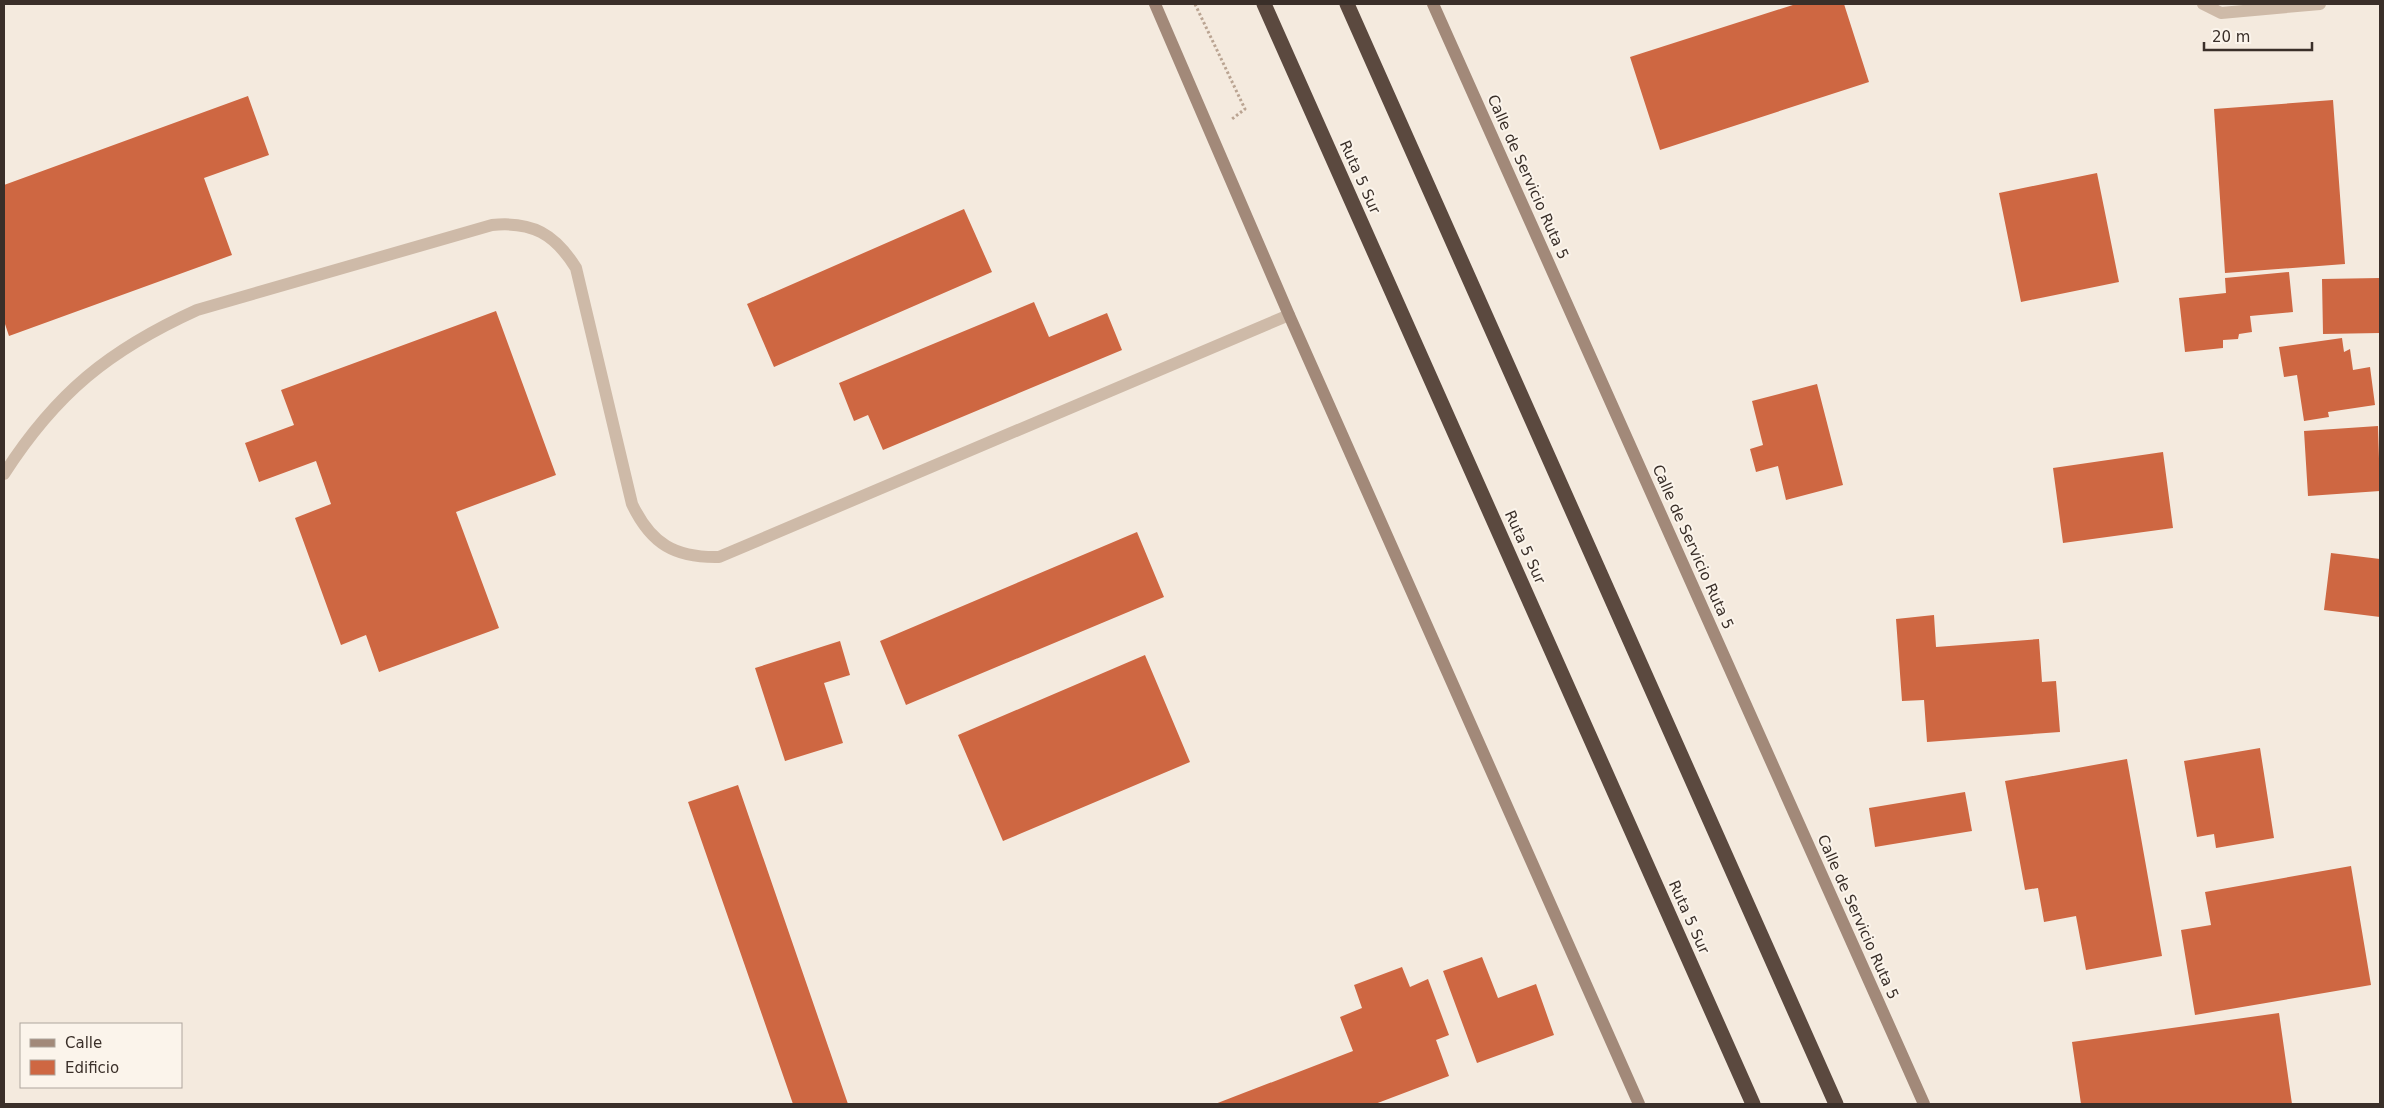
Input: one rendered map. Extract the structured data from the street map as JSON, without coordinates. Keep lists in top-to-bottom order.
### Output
{
  "streets": {
    "highway": ["Ruta 5 Sur"],
    "street": ["Calle de Servicio Ruta 5"]
  },
  "legend": ["Calle", "Edificio"],
  "scale_bar": "20 m"
}
